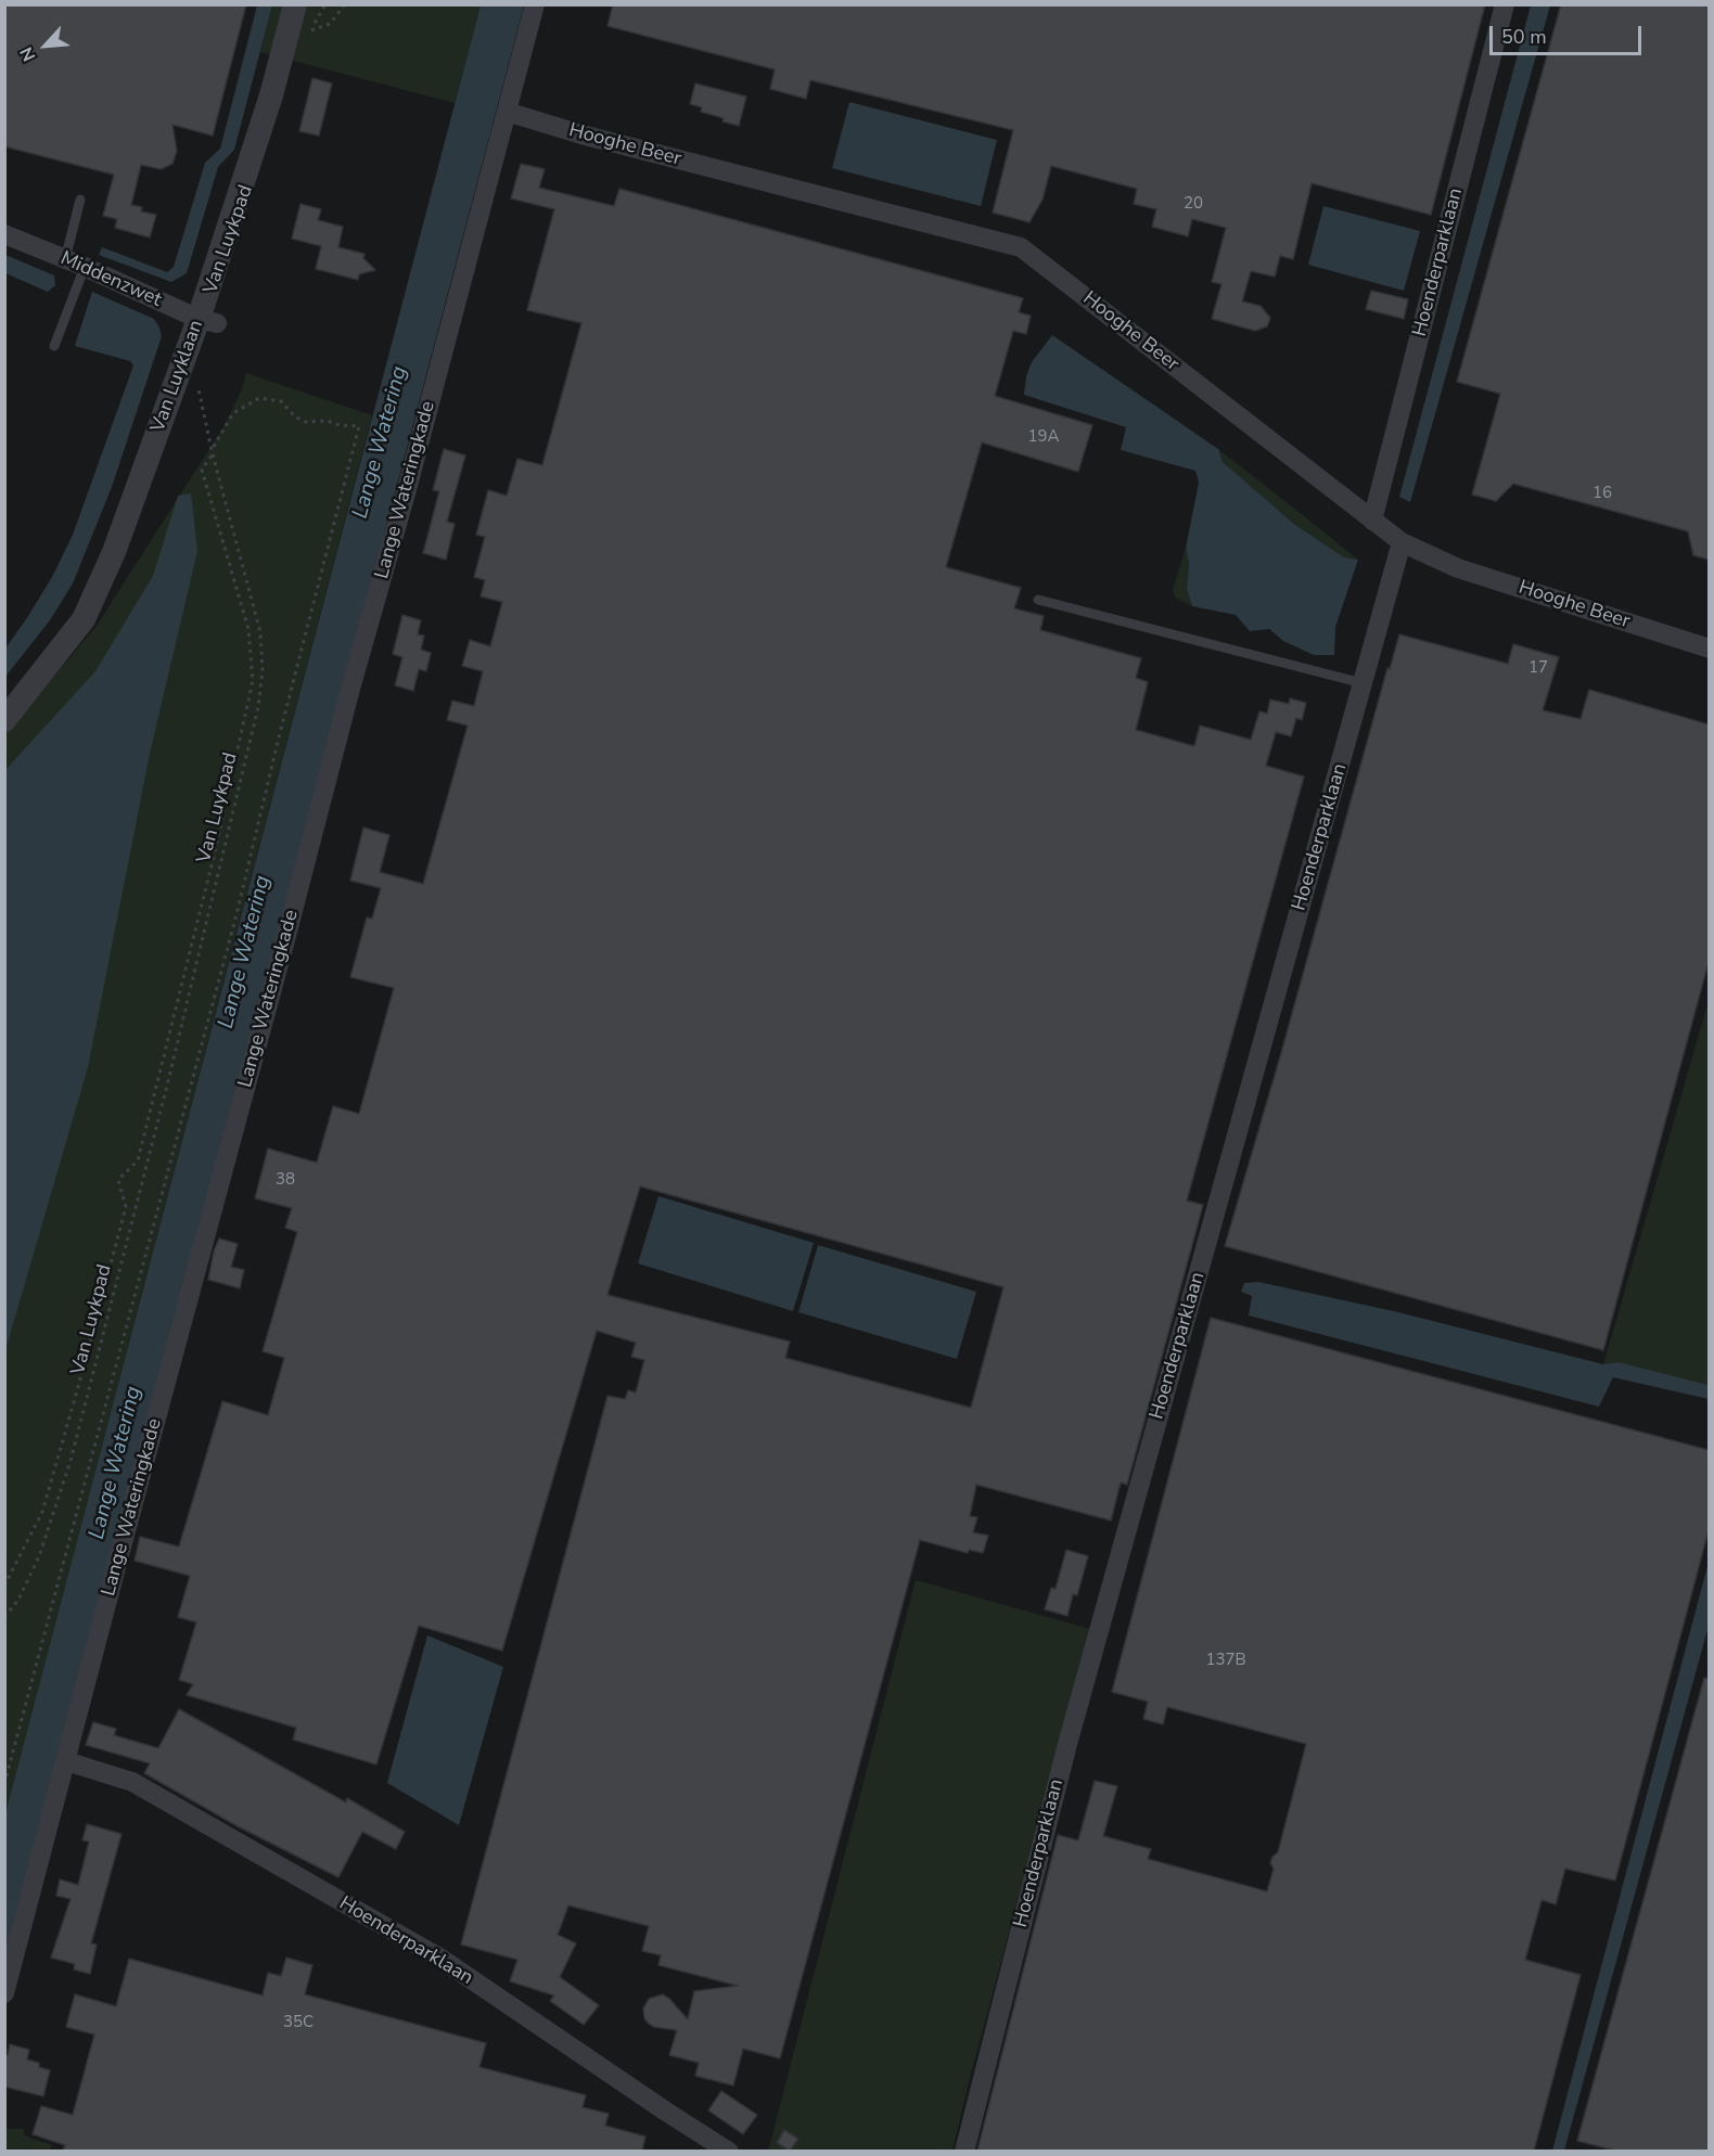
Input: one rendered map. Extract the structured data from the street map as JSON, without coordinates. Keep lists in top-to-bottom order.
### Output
{
  "streets": {
    "street": [
      "Hooghe Beer",
      "Hoenderparklaan",
      "Middenzwet",
      "Van Luyklaan",
      "Lange Wateringkade"
    ],
    "path": ["Van Luykpad"]
  },
  "crossings": [
    ["Hooghe Beer", "Hoenderparklaan"],
    ["Hooghe Beer", "Lange Wateringkade"],
    ["Hoenderparklaan", "Lange Wateringkade"],
    ["Middenzwet", "Van Luyklaan"]
  ],
  "water": ["Lange Watering"],
  "house_numbers": [
    "20",
    "19A",
    "16",
    "17",
    "38",
    "137B",
    "35C"
  ],
  "scale_bar": "50 m",
  "north": "bottom left"
}
